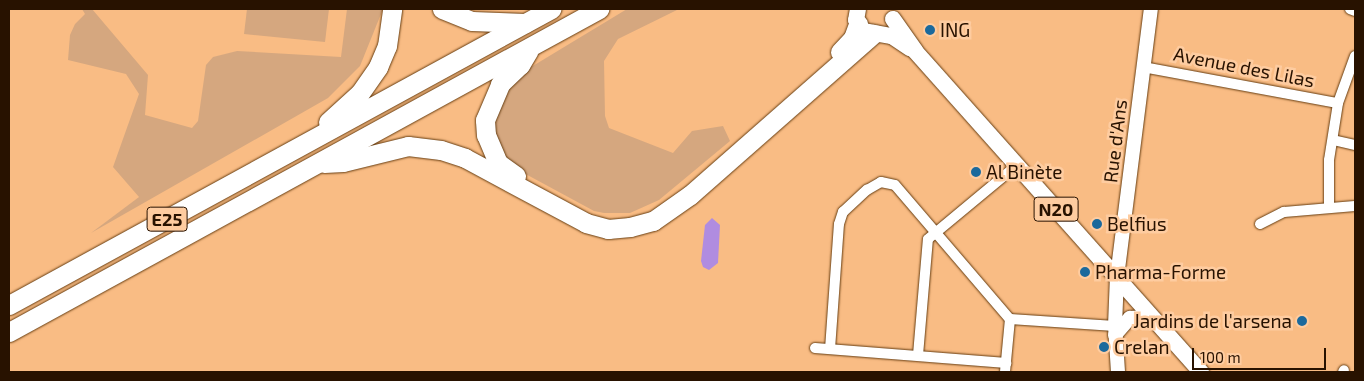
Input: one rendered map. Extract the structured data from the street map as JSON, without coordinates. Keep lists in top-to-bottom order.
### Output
{
  "streets": {
    "highway": ["E25"],
    "main road": ["Rue d'Ans", "N20"],
    "street": ["Avenue des Lilas"]
  },
  "crossings": [
    ["Avenue des Lilas", "Rue d'Ans"],
    ["Rue d'Ans", "N20"]
  ],
  "places": [
    "ING",
    "Al Binète",
    "Belfius",
    "Pharma-Forme",
    "Jardins de l'arsena",
    "Crelan"
  ],
  "scale_bar": "100 m"
}
